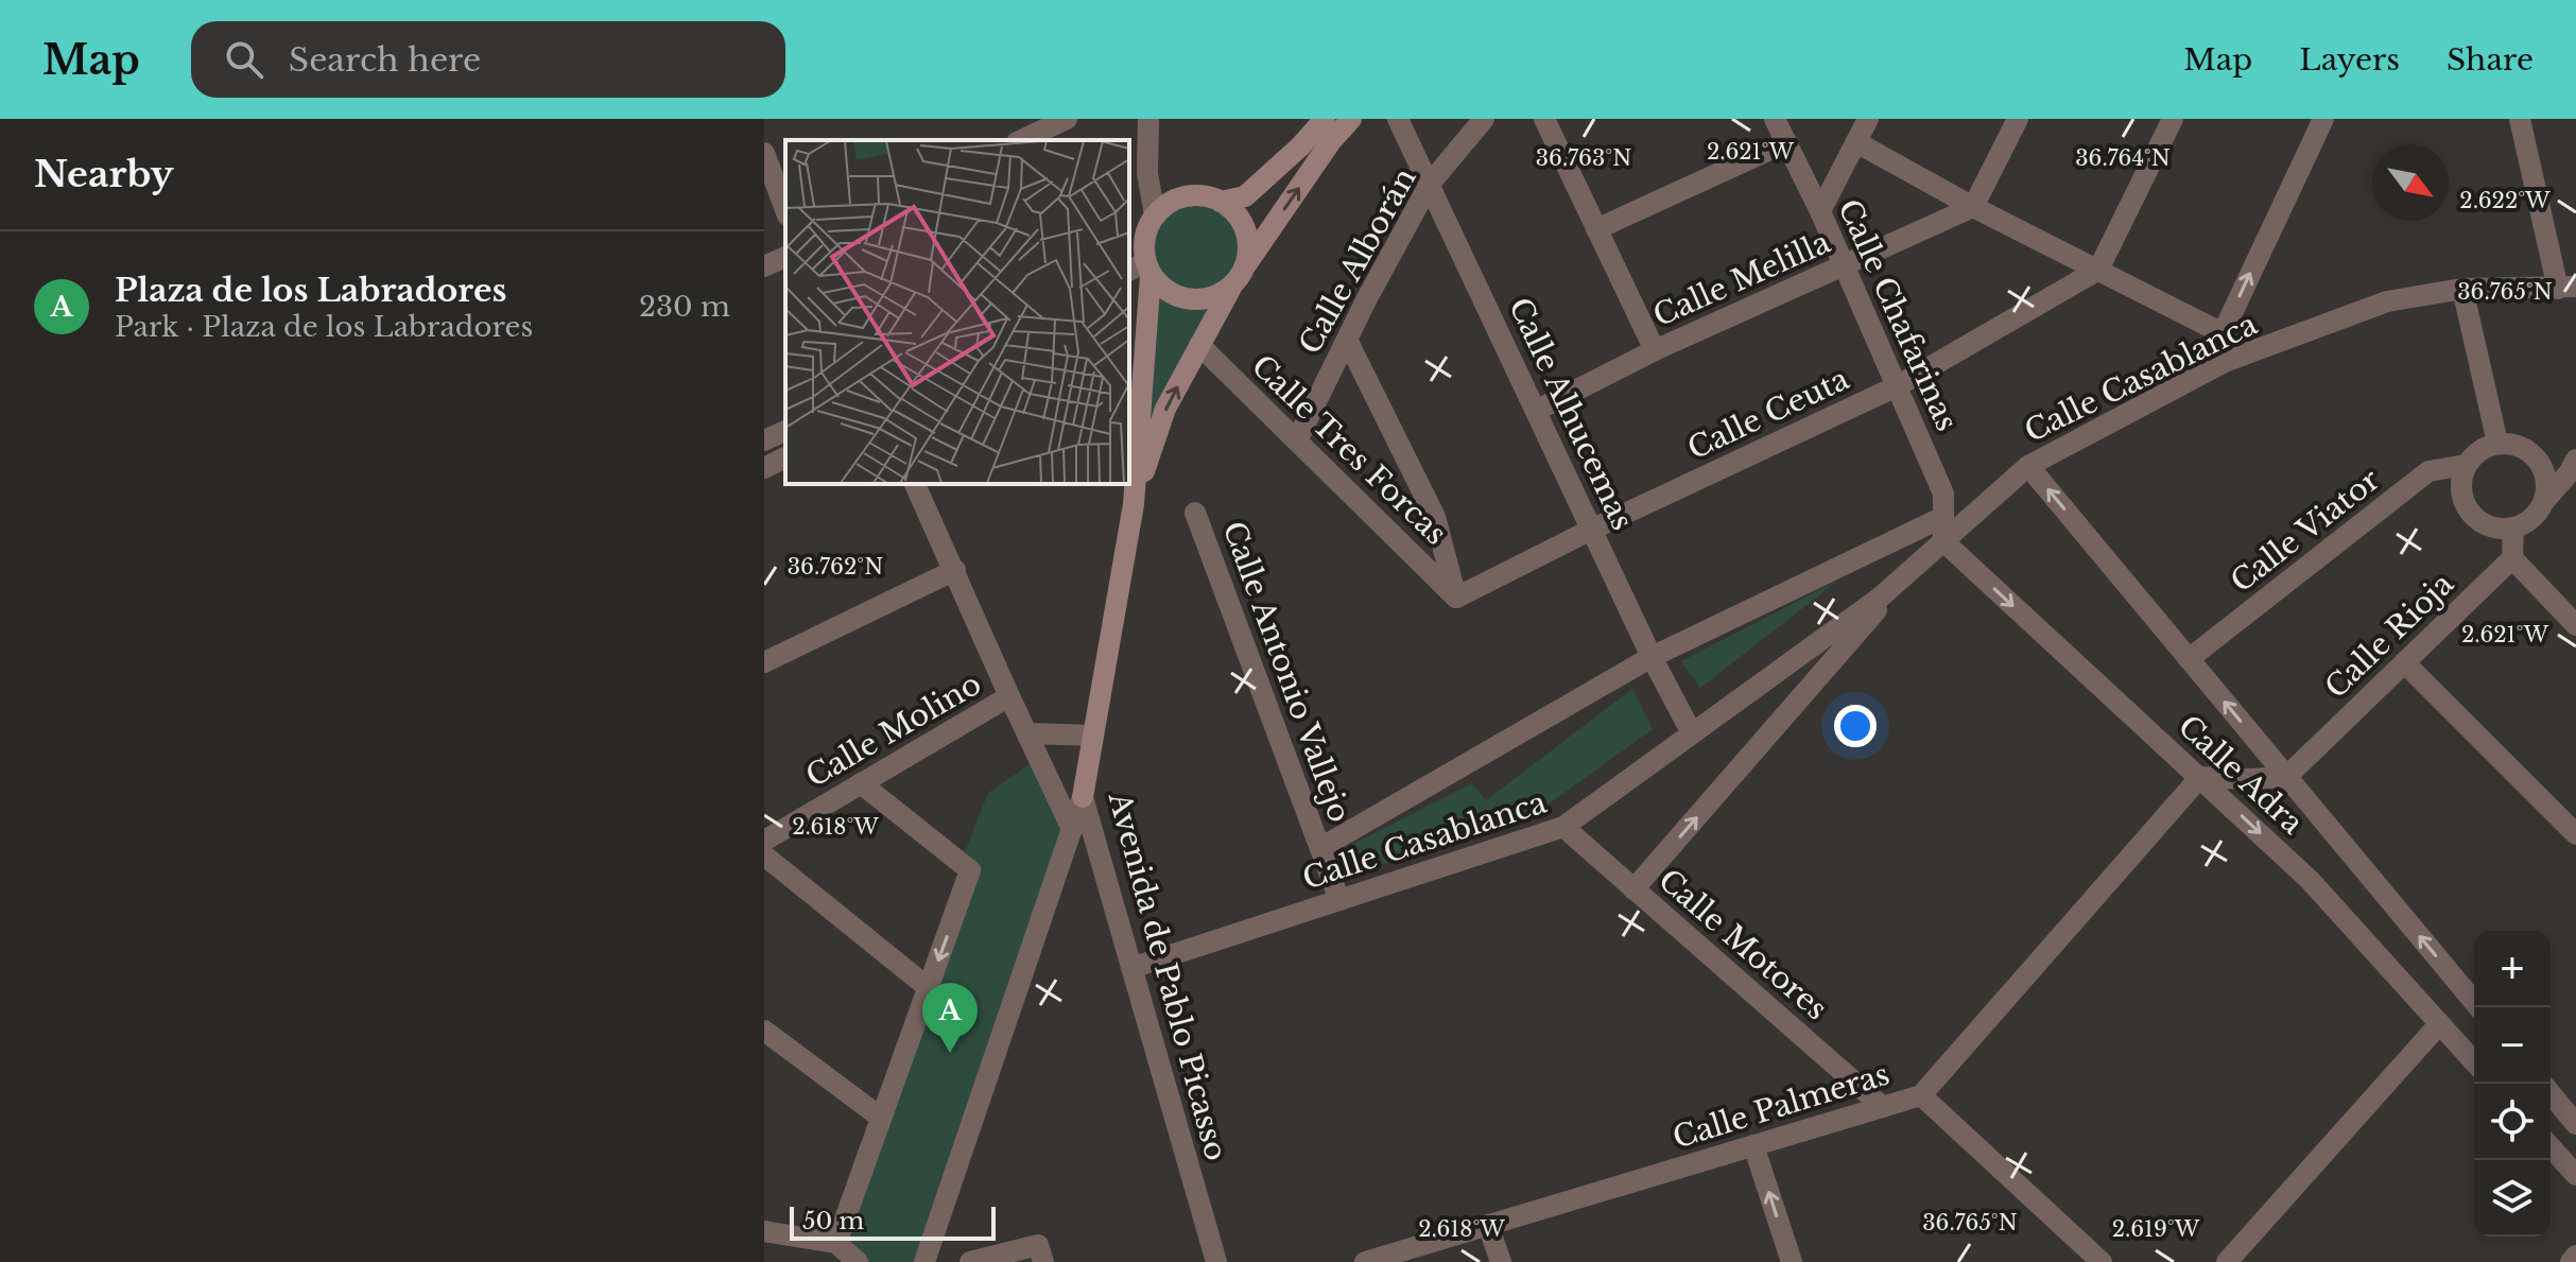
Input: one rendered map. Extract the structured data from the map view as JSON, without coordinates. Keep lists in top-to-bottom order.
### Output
{
  "streets": {
    "street": [
      "Calle Alborán",
      "Calle Melilla",
      "Calle Chafarinas",
      "Calle Casablanca",
      "Calle Alhucemas",
      "Calle Ceuta",
      "Calle Tres Forcas",
      "Calle Viator",
      "Calle Rioja",
      "Calle Antonio Vallejo",
      "Calle Molino",
      "Calle Adra",
      "Calle Motores",
      "Avenida de Pablo Picasso",
      "Calle Palmeras"
    ]
  },
  "crossings": [
    ["Calle Alborán", "Calle Alhucemas"],
    ["Calle Alborán", "Calle Tres Forcas"],
    ["Calle Melilla", "Calle Chafarinas"],
    ["Calle Melilla", "Calle Alhucemas"],
    ["Calle Chafarinas", "Calle Casablanca"],
    ["Calle Chafarinas", "Calle Ceuta"],
    ["Calle Chafarinas", "Calle Adra"],
    ["Calle Casablanca", "Calle Alhucemas"],
    ["Calle Casablanca", "Calle Antonio Vallejo"],
    ["Calle Casablanca", "Calle Adra"],
    ["Calle Casablanca", "Calle Motores"],
    ["Calle Casablanca", "Avenida de Pablo Picasso"],
    ["Calle Alhucemas", "Calle Ceuta"],
    ["Calle Ceuta", "Calle Tres Forcas"],
    ["Calle Tres Forcas", "Avenida de Pablo Picasso"],
    ["Calle Viator", "Calle Adra"],
    ["Calle Rioja", "Calle Adra"],
    ["Calle Adra", "Calle Palmeras"],
    ["Calle Motores", "Calle Palmeras"]
  ],
  "scale_bar": "50 m",
  "north": "bottom right",
  "page": {
    "header": "Map",
    "search": "Search here",
    "nav": ["Map", "Layers", "Share"],
    "heading": "Nearby",
    "list": [
      {
        "mark": "A",
        "name": "Plaza de los Labradores",
        "note": "Park · Plaza de los Labradores",
        "value": "230 m"
      }
    ],
    "map_buttons": ["+", "−"],
    "pins": "A",
    "scale": "50 m"
  },
  "coordinates": [
    "2.621°W",
    "36.763°N",
    "36.764°N",
    "2.622°W",
    "36.765°N",
    "36.762°N",
    "2.618°W",
    "2.619°W"
  ]
}
